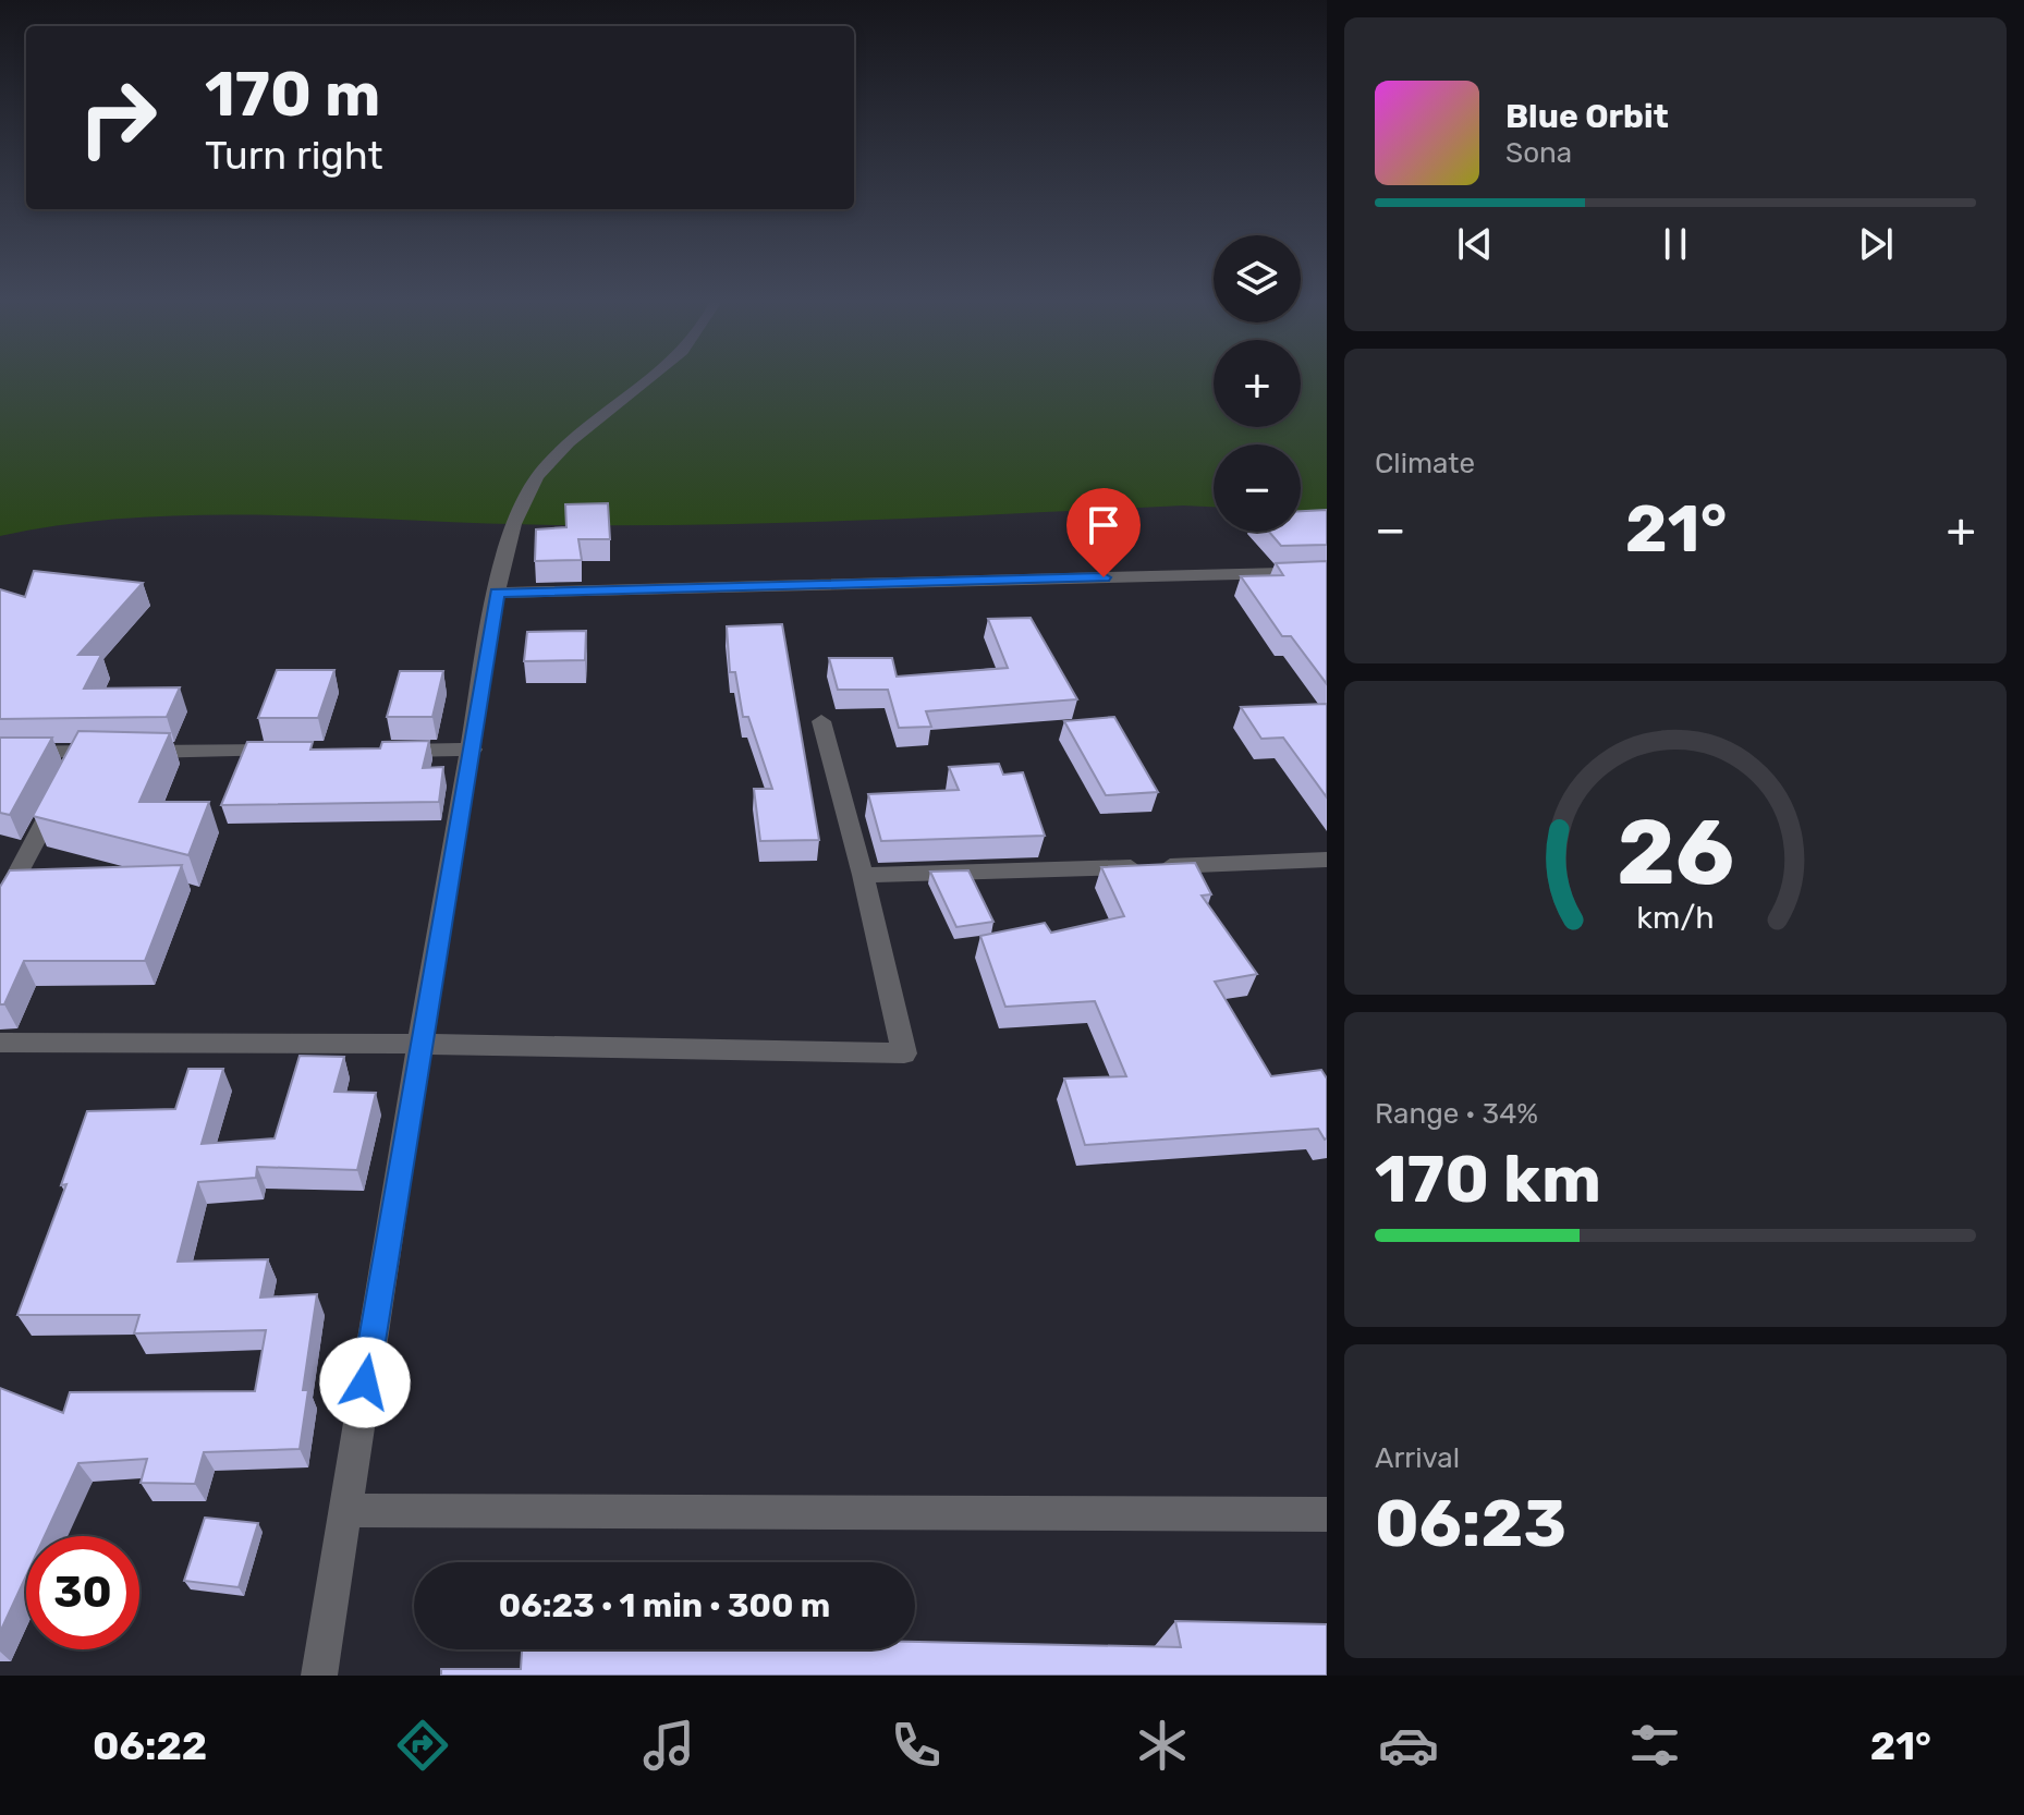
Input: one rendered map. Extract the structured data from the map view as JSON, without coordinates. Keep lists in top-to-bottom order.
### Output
{
  "page": {
    "turn": ["170 m", "Turn right"],
    "song": ["Blue Orbit", "Sona"],
    "map_buttons": ["+", "−"],
    "tile": [
      "Climate",
      ["Range · 34%", "170 km"],
      ["Arrival", "06:23"]
    ],
    "heat": ["−", "21°", "+"],
    "limit": "30",
    "trip": "06:23 · 1 min · 300 m",
    "tabs": ["06:22", "21°"],
    "gauge": ["26", "km/h"]
  }
}
